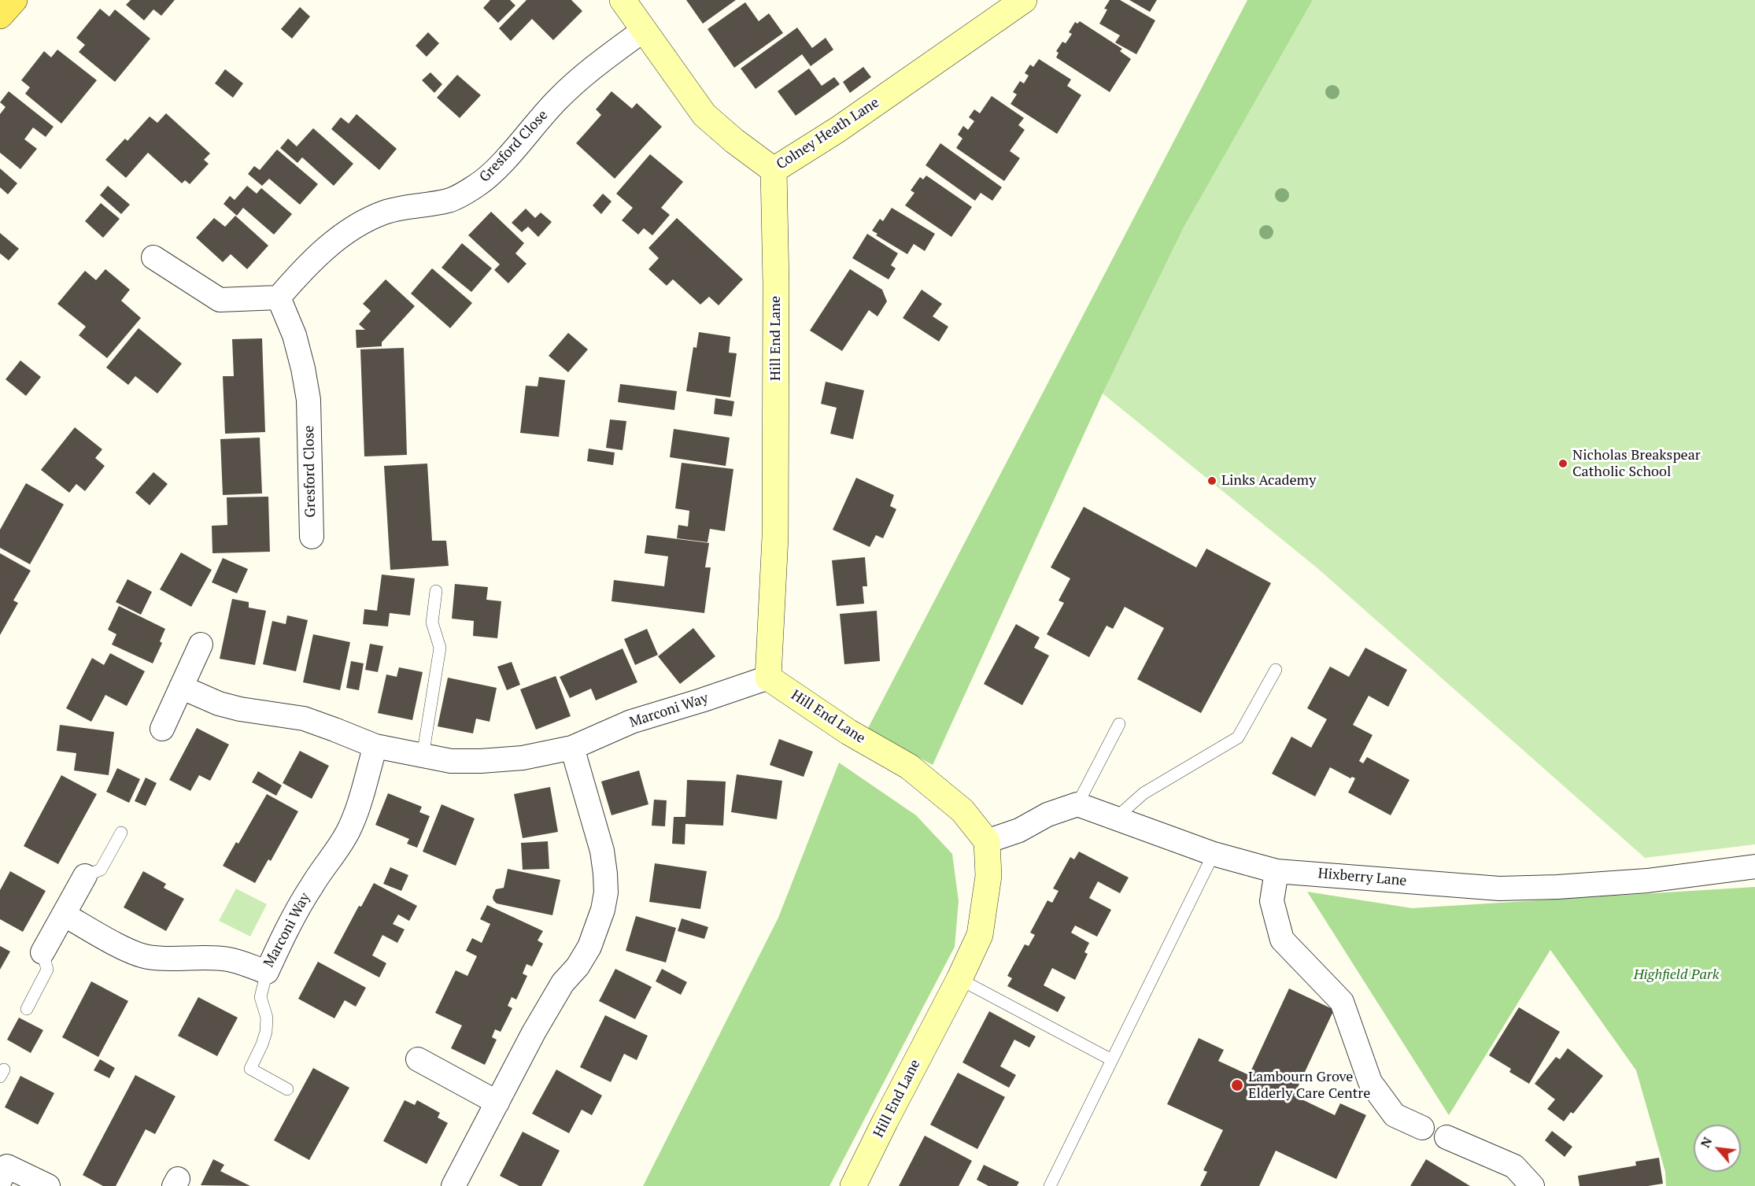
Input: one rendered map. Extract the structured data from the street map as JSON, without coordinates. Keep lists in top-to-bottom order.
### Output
{
  "streets": {
    "street": [
      "Colney Heath Lane",
      "Gresford Close",
      "Hill End Lane",
      "Marconi Way",
      "Hixberry Lane"
    ]
  },
  "crossings": [
    ["Colney Heath Lane", "Gresford Close"],
    ["Colney Heath Lane", "Hill End Lane"],
    ["Hill End Lane", "Marconi Way"]
  ],
  "parks": ["Highfield Park"],
  "places": ["Nicholas Breakspear Catholic School", "Links Academy", "Lambourn Grove Elderly Care Centre"],
  "north": "top left"
}
